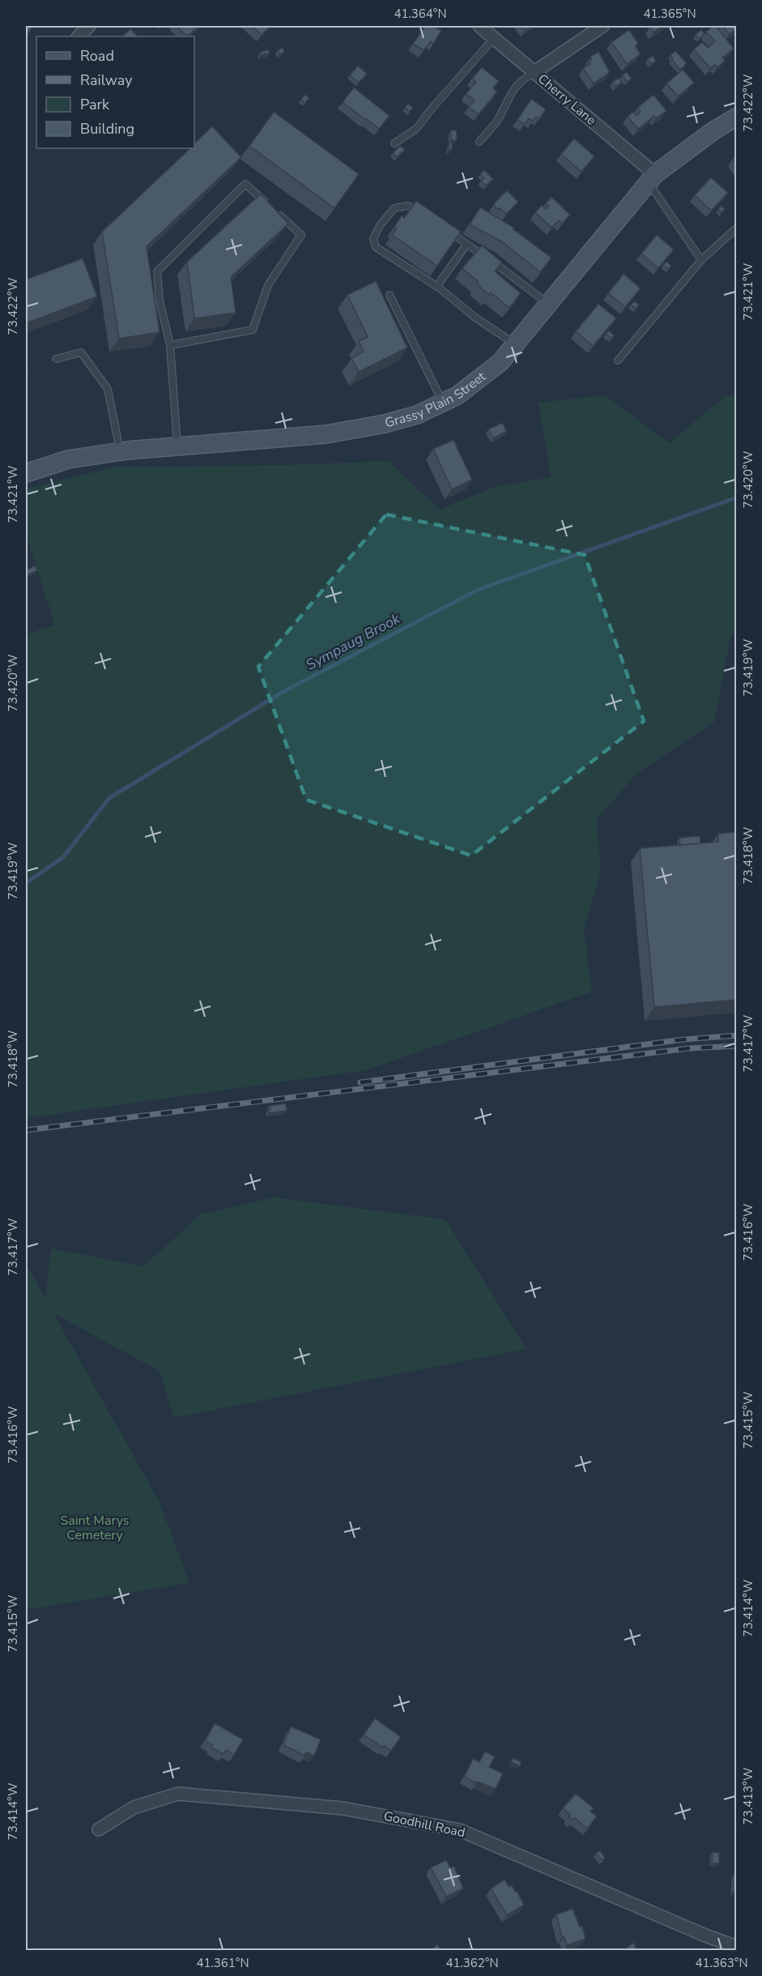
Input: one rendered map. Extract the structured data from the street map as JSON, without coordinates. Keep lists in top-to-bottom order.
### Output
{
  "streets": {
    "main road": ["Grassy Plain Street"],
    "street": ["Cherry Lane", "Goodhill Road"]
  },
  "crossings": [
    ["Cherry Lane", "Grassy Plain Street"]
  ],
  "water": ["Sympaug Brook"],
  "parks": ["Saint Marys Cemetery"],
  "legend": [
    "Road",
    "Railway",
    "Park",
    "Building"
  ],
  "coordinates": [
    "41.364°N",
    "41.365°N",
    "73.422°W",
    "73.421°W",
    "73.420°W",
    "73.419°W",
    "73.418°W",
    "73.417°W",
    "73.416°W",
    "73.415°W",
    "73.414°W",
    "73.413°W",
    "41.361°N",
    "41.362°N",
    "41.363°N"
  ]
}
